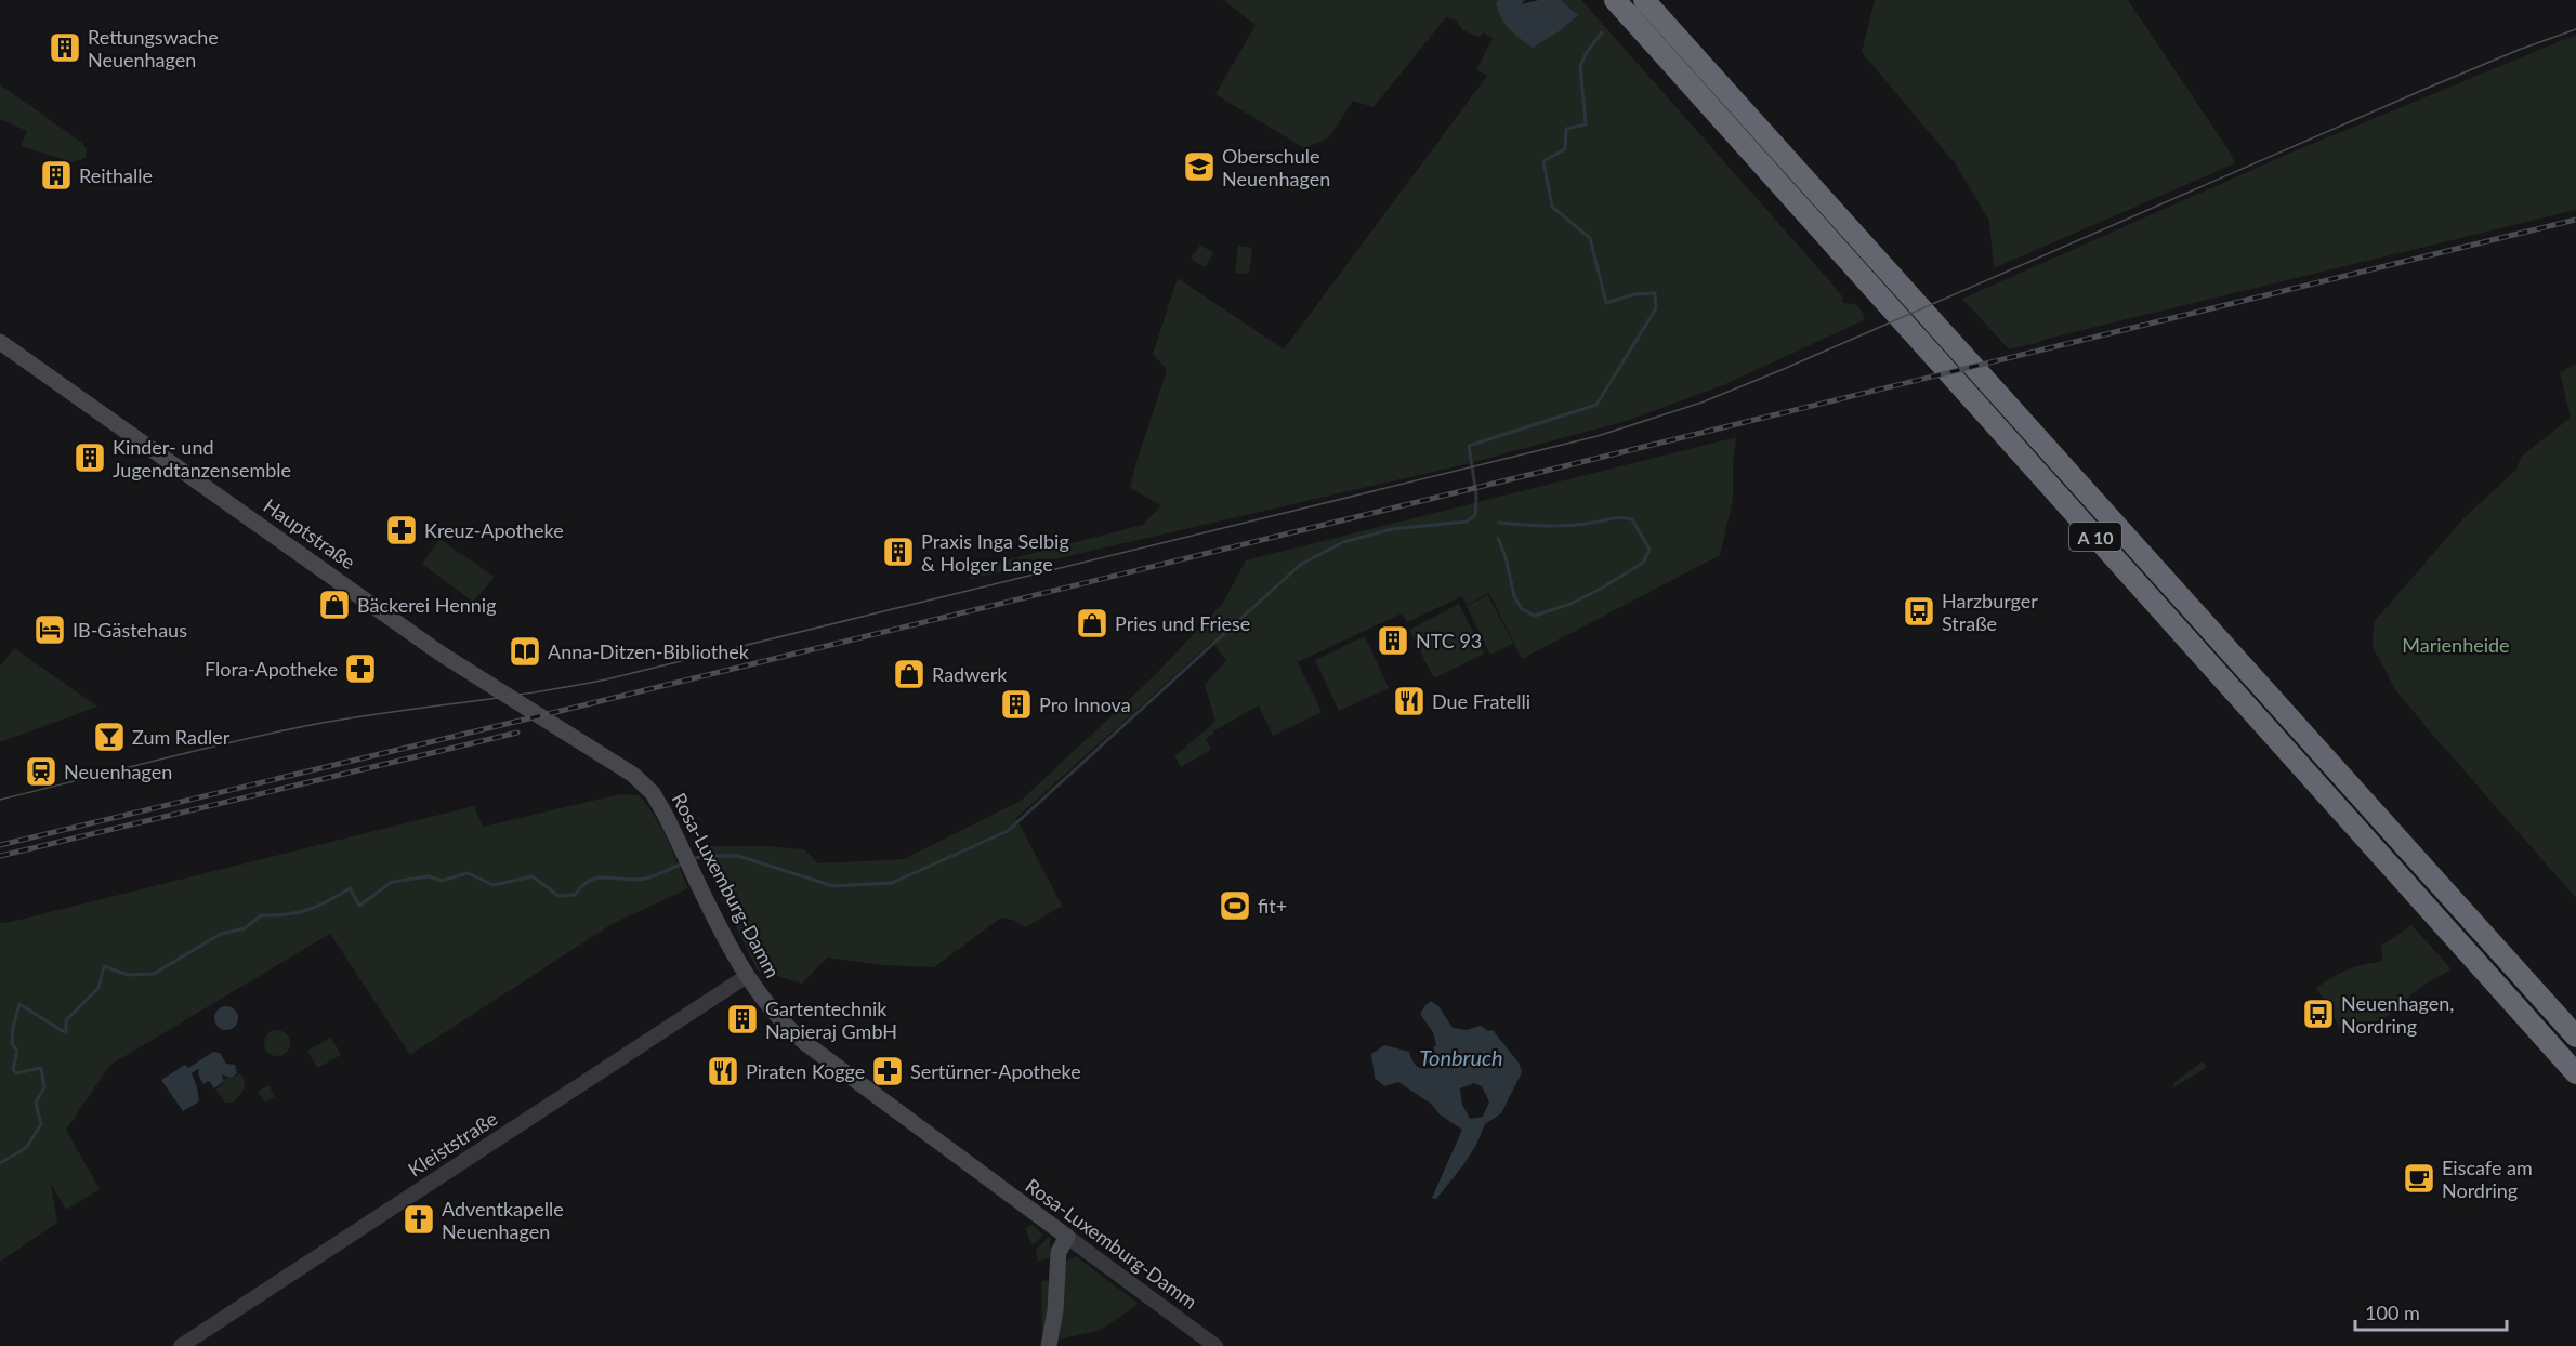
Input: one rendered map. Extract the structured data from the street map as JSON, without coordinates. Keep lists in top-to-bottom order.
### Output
{
  "streets": {
    "highway": ["A 10"],
    "main road": ["Hauptstraße", "Rosa-Luxemburg-Damm"],
    "street": ["Kleiststraße"]
  },
  "crossings": [
    ["Hauptstraße", "Rosa-Luxemburg-Damm"],
    ["Rosa-Luxemburg-Damm", "Kleiststraße"]
  ],
  "water": ["Tonbruch"],
  "parks": ["Marienheide"],
  "places": {
    "building": [
      "Rettungswache Neuenhagen",
      "Reithalle",
      "Kinder- und Jugendtanzensemble",
      "Praxis Inga Selbig & Holger Lange",
      "NTC 93",
      "Pro Innova",
      "Gartentechnik Napieraj GmbH"
    ],
    "school or university": ["Oberschule Neuenhagen"],
    "pharmacy": ["Kreuz-Apotheke", "Flora-Apotheke", "Sertürner-Apotheke"],
    "shop": ["Bäckerei Hennig", "Pries und Friese", "Radwerk"],
    "bus stop": ["Harzburger Straße", "Neuenhagen, Nordring"],
    "hotel": ["IB-Gästehaus"],
    "library": ["Anna-Ditzen-Bibliothek"],
    "restaurant": ["Due Fratelli", "Piraten Kogge"],
    "bar": ["Zum Radler"],
    "station": ["Neuenhagen"],
    "sports": ["fit+"],
    "cafe": ["Eiscafe am Nordring"],
    "church": ["Adventkapelle Neuenhagen"]
  },
  "scale_bar": "100 m"
}
